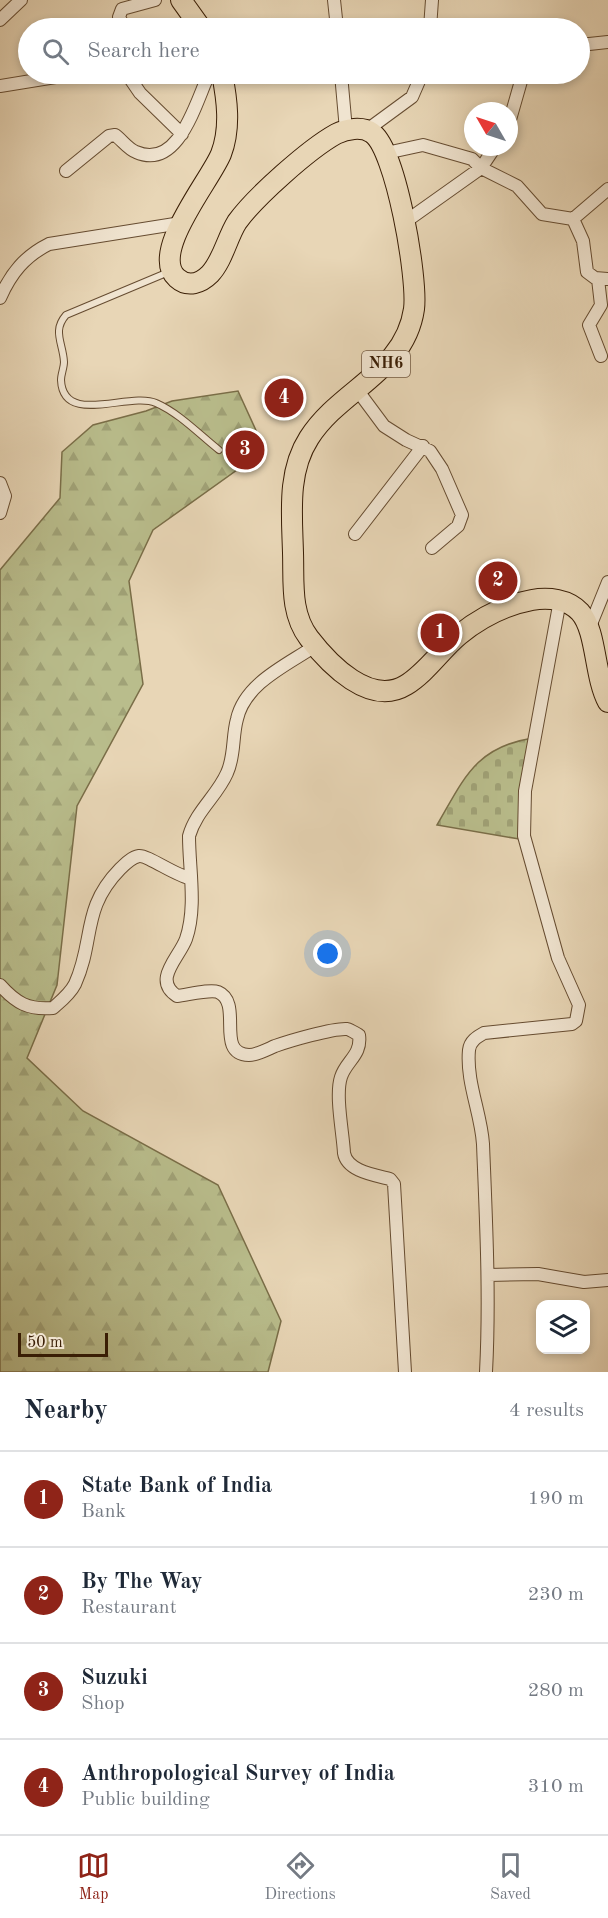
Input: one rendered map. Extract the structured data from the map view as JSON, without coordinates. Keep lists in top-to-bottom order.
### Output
{
  "streets": {
    "highway": ["NH6"]
  },
  "scale_bar": "50 m",
  "north": "top left",
  "page": {
    "search": "Search here",
    "pins": [
      "4",
      "3",
      "2",
      "1"
    ],
    "scale": "50 m",
    "heading": ["Nearby", "4 results"],
    "list": [
      {
        "mark": "1",
        "name": "State Bank of India",
        "note": "Bank",
        "value": "190 m"
      },
      {
        "mark": "2",
        "name": "By The Way",
        "note": "Restaurant",
        "value": "230 m"
      },
      {
        "mark": "3",
        "name": "Suzuki",
        "note": "Shop",
        "value": "280 m"
      },
      {
        "mark": "4",
        "name": "Anthropological Survey of India",
        "note": "Public building",
        "value": "310 m"
      }
    ],
    "nav": ["Map", "Directions", "Saved"]
  }
}
